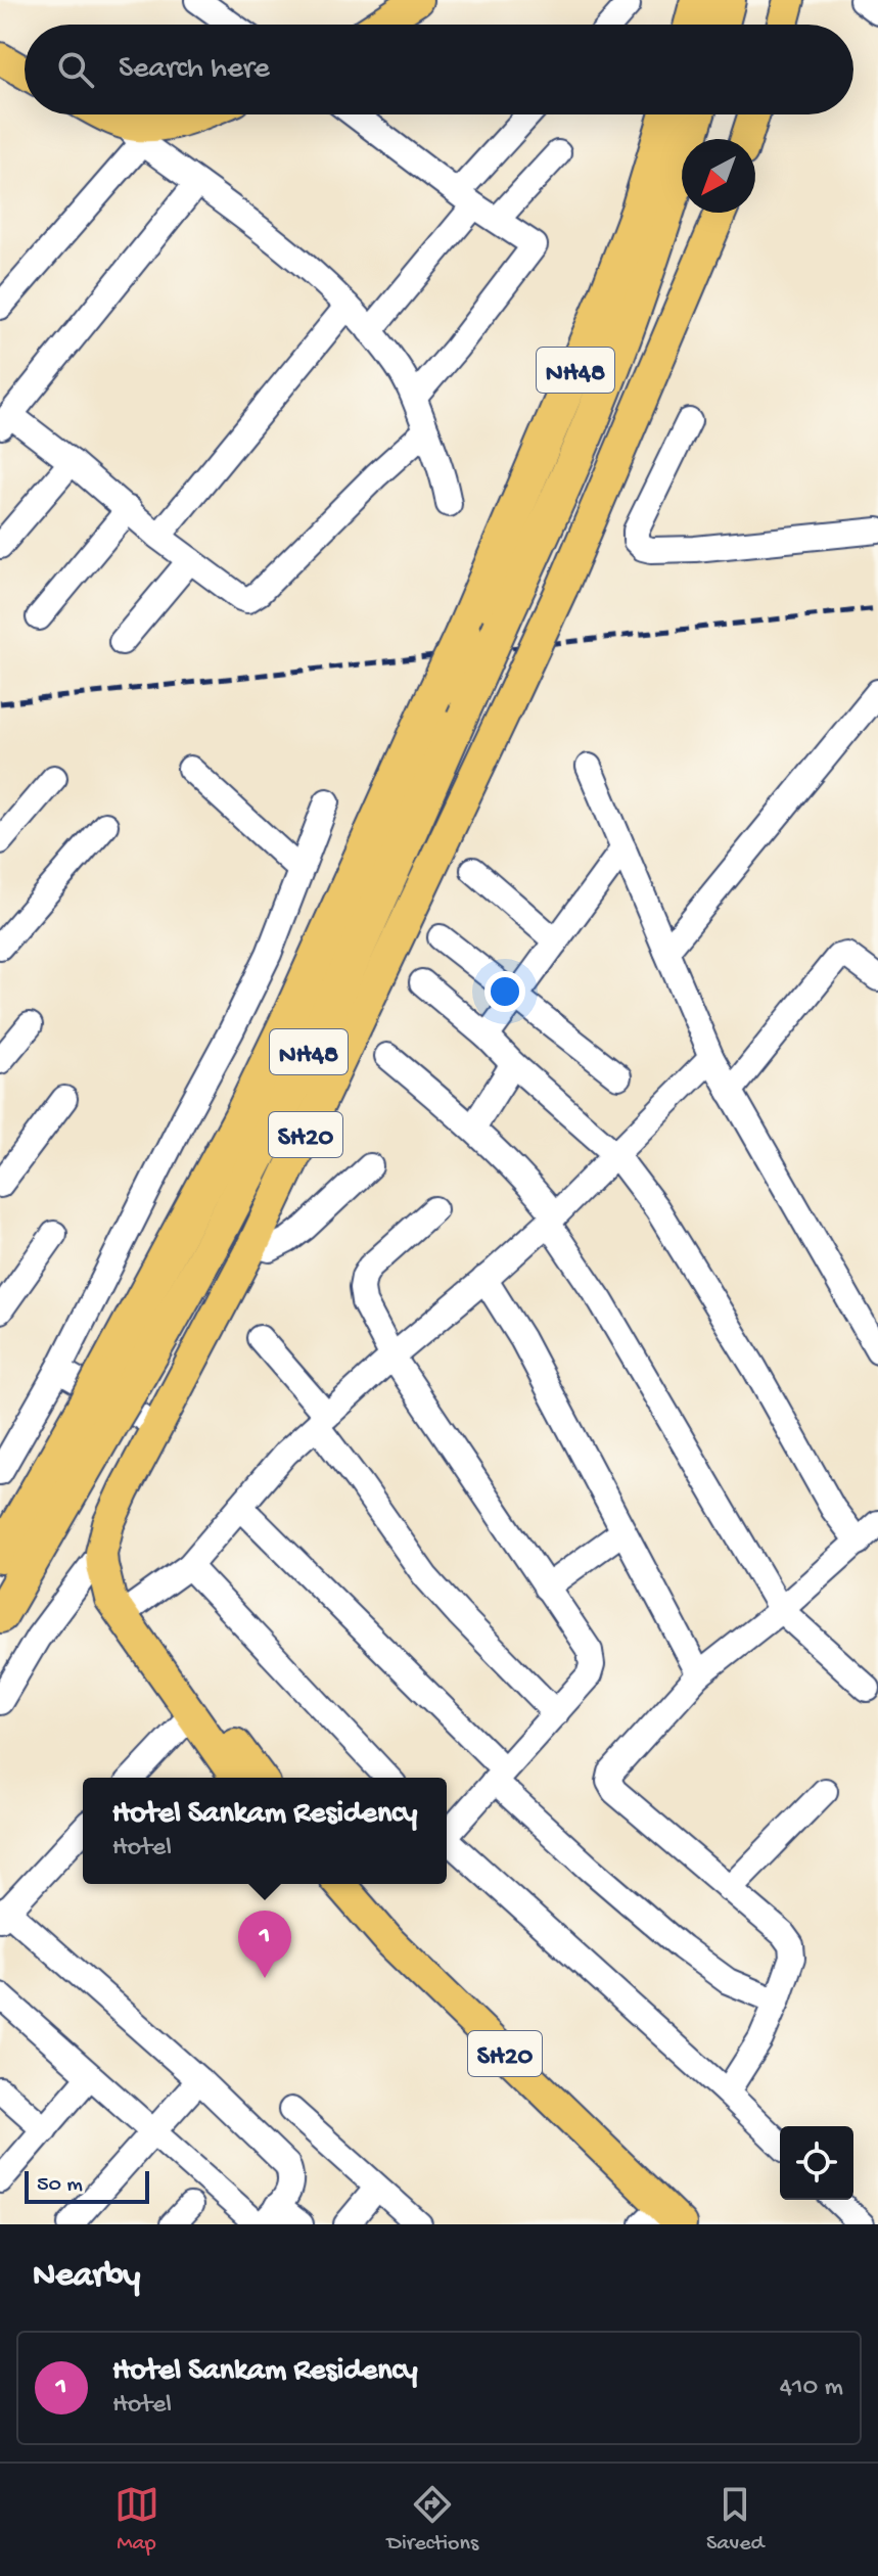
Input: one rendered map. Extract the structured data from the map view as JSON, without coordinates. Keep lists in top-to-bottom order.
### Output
{
  "streets": {
    "highway": ["NH48"],
    "main road": ["SH20"]
  },
  "scale_bar": "50 m",
  "north": "bottom left",
  "page": {
    "search": "Search here",
    "popup": ["Hotel Sankam Residency", "Hotel"],
    "pins": "1",
    "scale": "50 m",
    "heading": "Nearby",
    "list": [
      {
        "mark": "1",
        "name": "Hotel Sankam Residency",
        "note": "Hotel",
        "value": "410 m"
      }
    ],
    "nav": ["Map", "Directions", "Saved"]
  }
}
